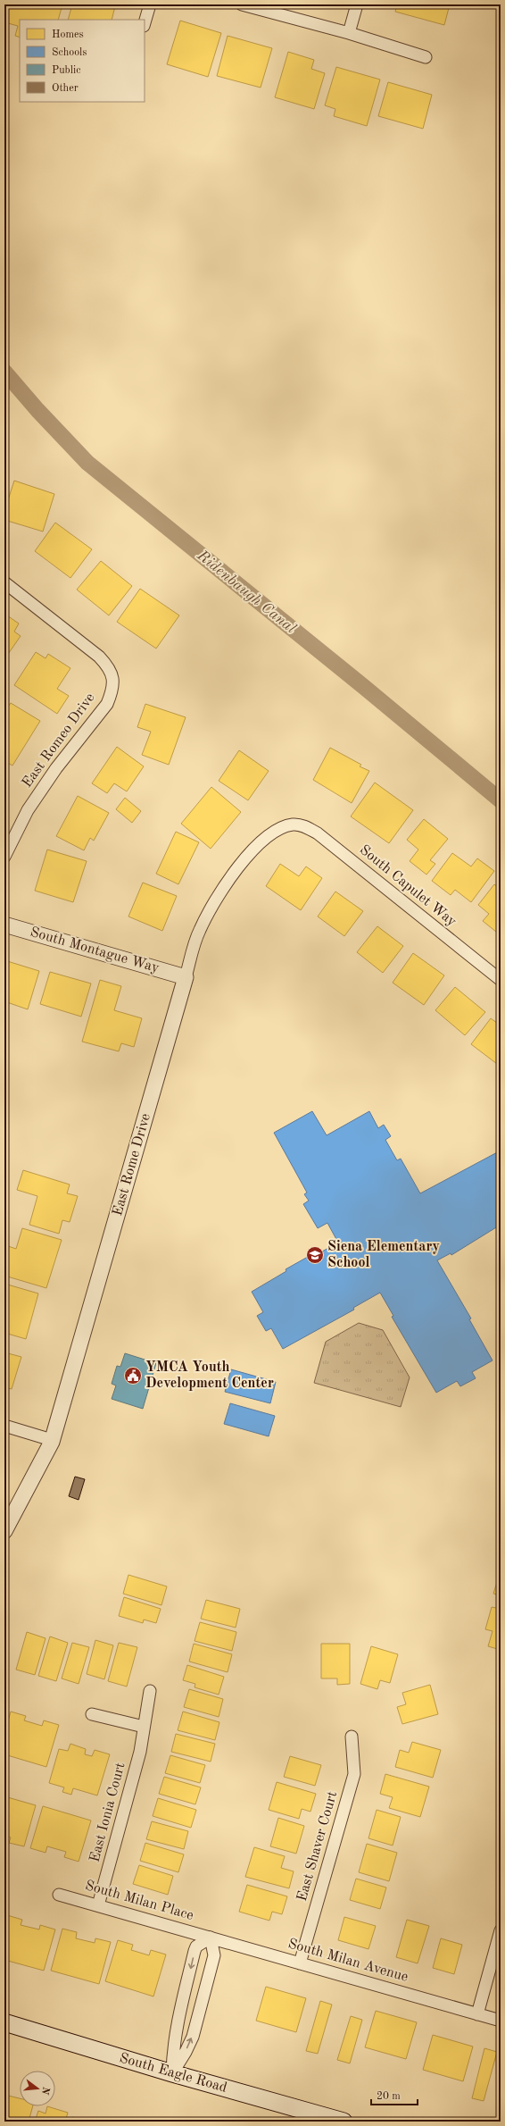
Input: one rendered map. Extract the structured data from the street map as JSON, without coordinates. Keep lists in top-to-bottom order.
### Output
{
  "streets": {
    "main road": ["South Eagle Road"],
    "street": [
      "East Romeo Drive",
      "South Capulet Way",
      "South Montague Way",
      "East Rome Drive",
      "East Ionia Court",
      "East Shaver Court",
      "South Milan Place",
      "South Milan Avenue"
    ]
  },
  "crossings": [
    ["South Capulet Way", "East Rome Drive"],
    ["South Montague Way", "East Rome Drive"],
    ["East Ionia Court", "South Milan Place"],
    ["East Shaver Court", "South Milan Avenue"],
    ["South Milan Place", "South Milan Avenue"]
  ],
  "water": ["Ridenbaugh Canal"],
  "places": {
    "school or university": ["Siena Elementary School"],
    "public building": ["YMCA Youth Development Center"]
  },
  "legend": [
    "Homes",
    "Schools",
    "Public",
    "Other"
  ],
  "scale_bar": "20 m",
  "north": "right"
}
